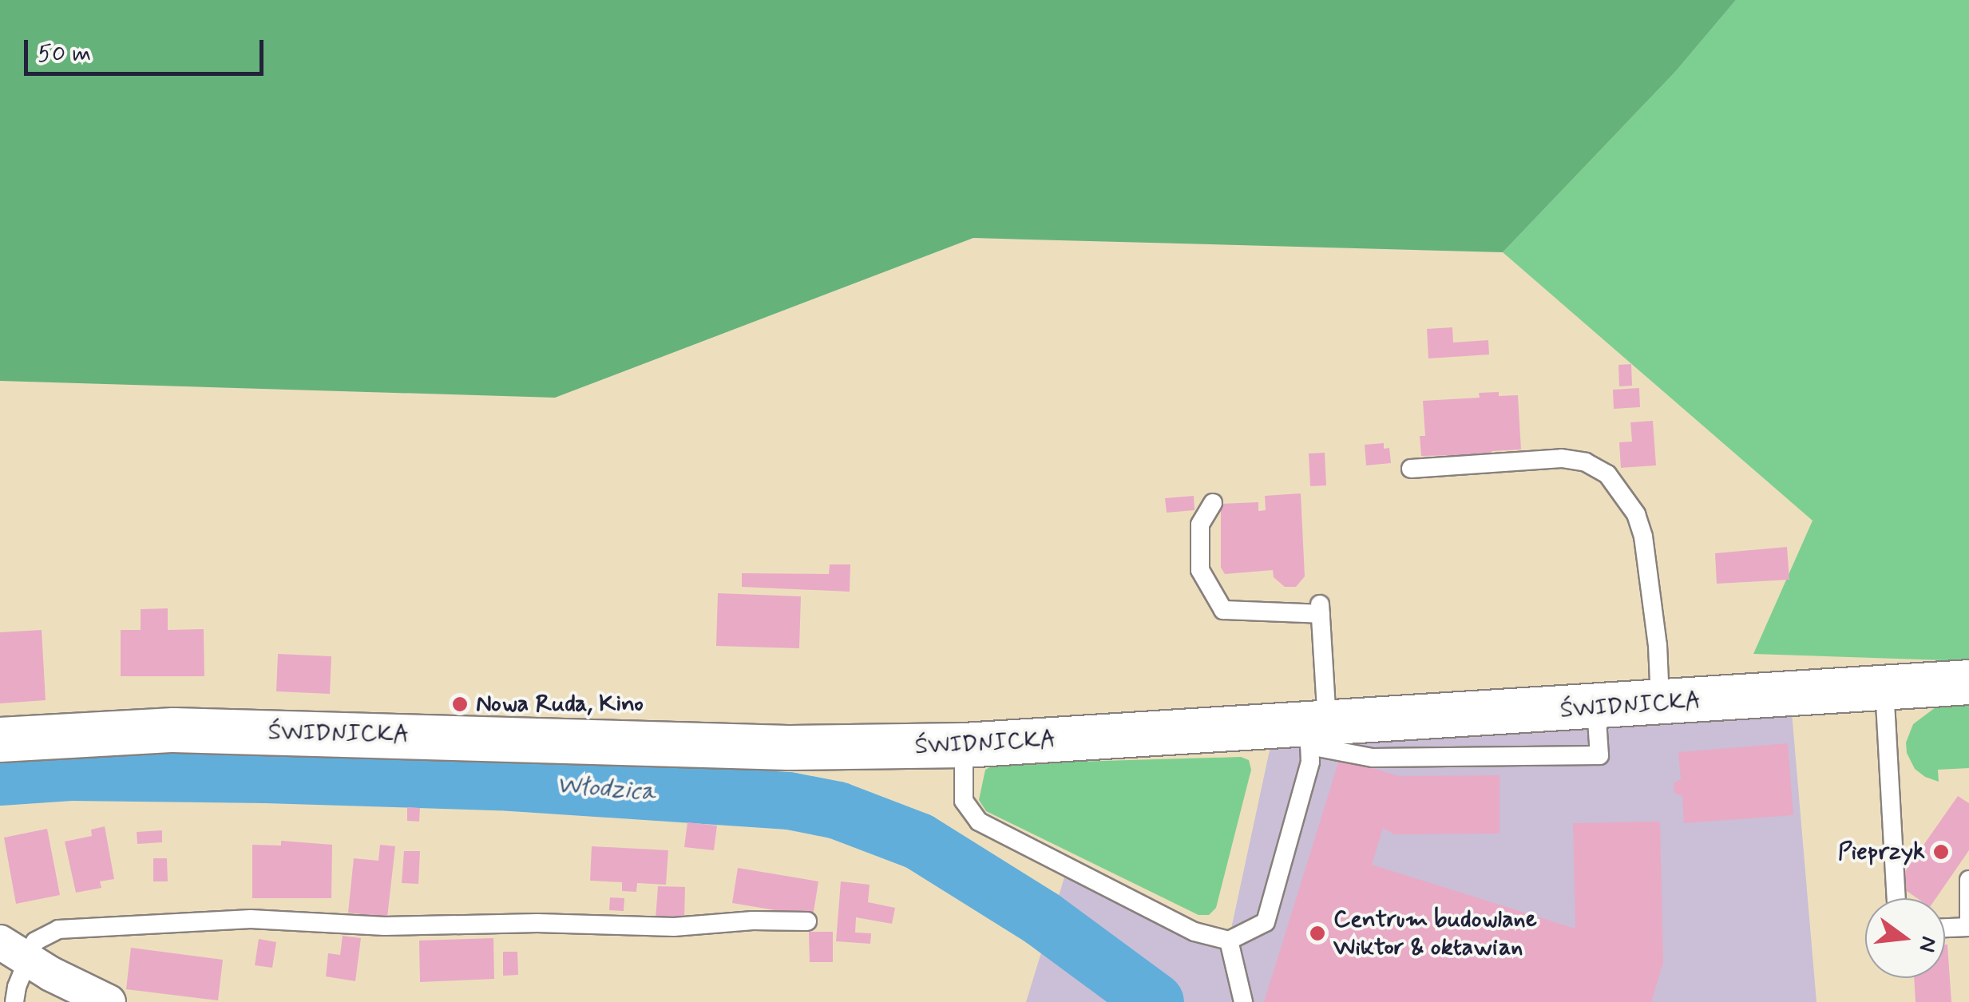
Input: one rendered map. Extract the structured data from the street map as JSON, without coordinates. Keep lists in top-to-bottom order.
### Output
{
  "streets": {
    "street": ["ŚWIDNICKA"]
  },
  "water": ["Włodzica"],
  "places": ["Nowa Ruda, Kino", "Pieprzyk", "Centrum budowlane Wiktor & oktawian"],
  "scale_bar": "50 m",
  "north": "right"
}
